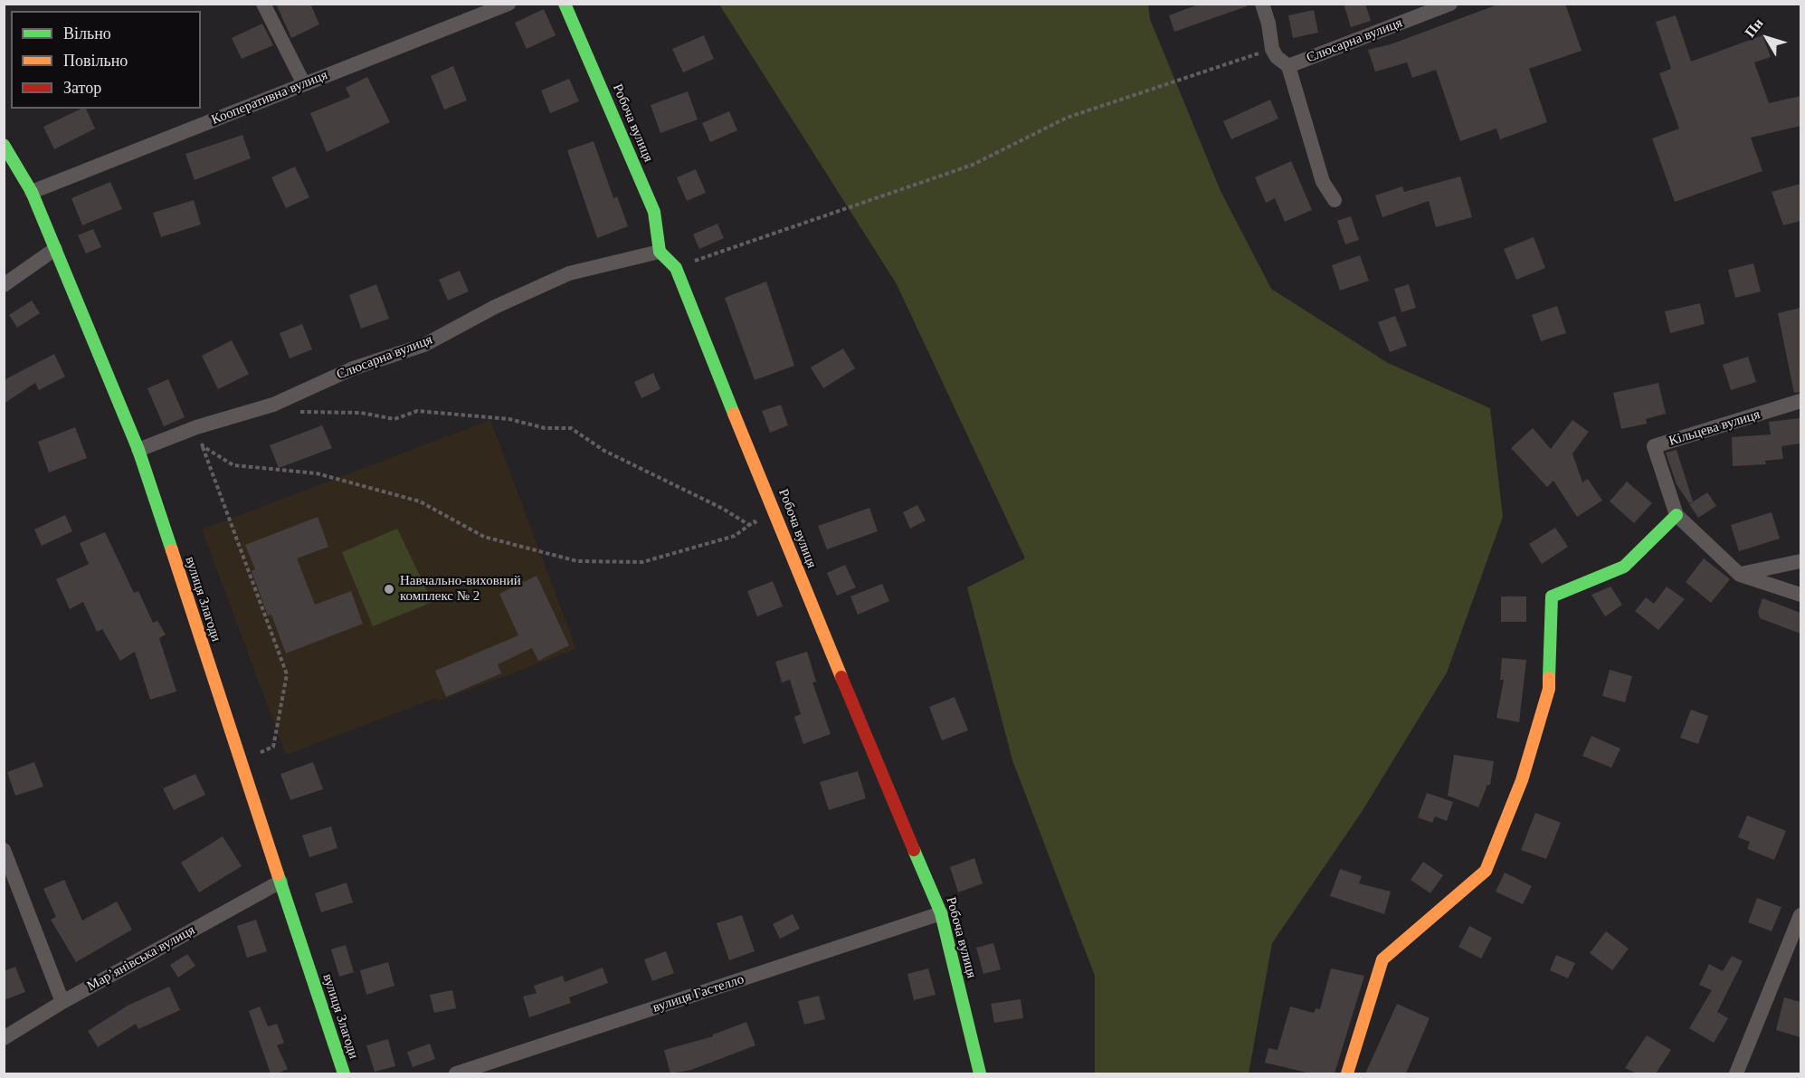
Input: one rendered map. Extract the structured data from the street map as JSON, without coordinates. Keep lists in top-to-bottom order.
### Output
{
  "streets": {
    "street": [
      "Слюсарна вулиця",
      "Кооперативна вулиця",
      "Робоча вулиця",
      "Кільцева вулиця",
      "вулиця Злагоди",
      "Мар’янівська вулиця",
      "вулиця Гастелло"
    ]
  },
  "crossings": [
    ["Слюсарна вулиця", "Робоча вулиця"],
    ["Слюсарна вулиця", "вулиця Злагоди"],
    ["Кооперативна вулиця", "вулиця Злагоди"],
    ["Робоча вулиця", "вулиця Гастелло"],
    ["вулиця Злагоди", "Мар’янівська вулиця"]
  ],
  "places": ["Навчально-виховний комплекс № 2"],
  "legend": ["Вільно", "Повільно", "Затор"],
  "north": "top left"
}
